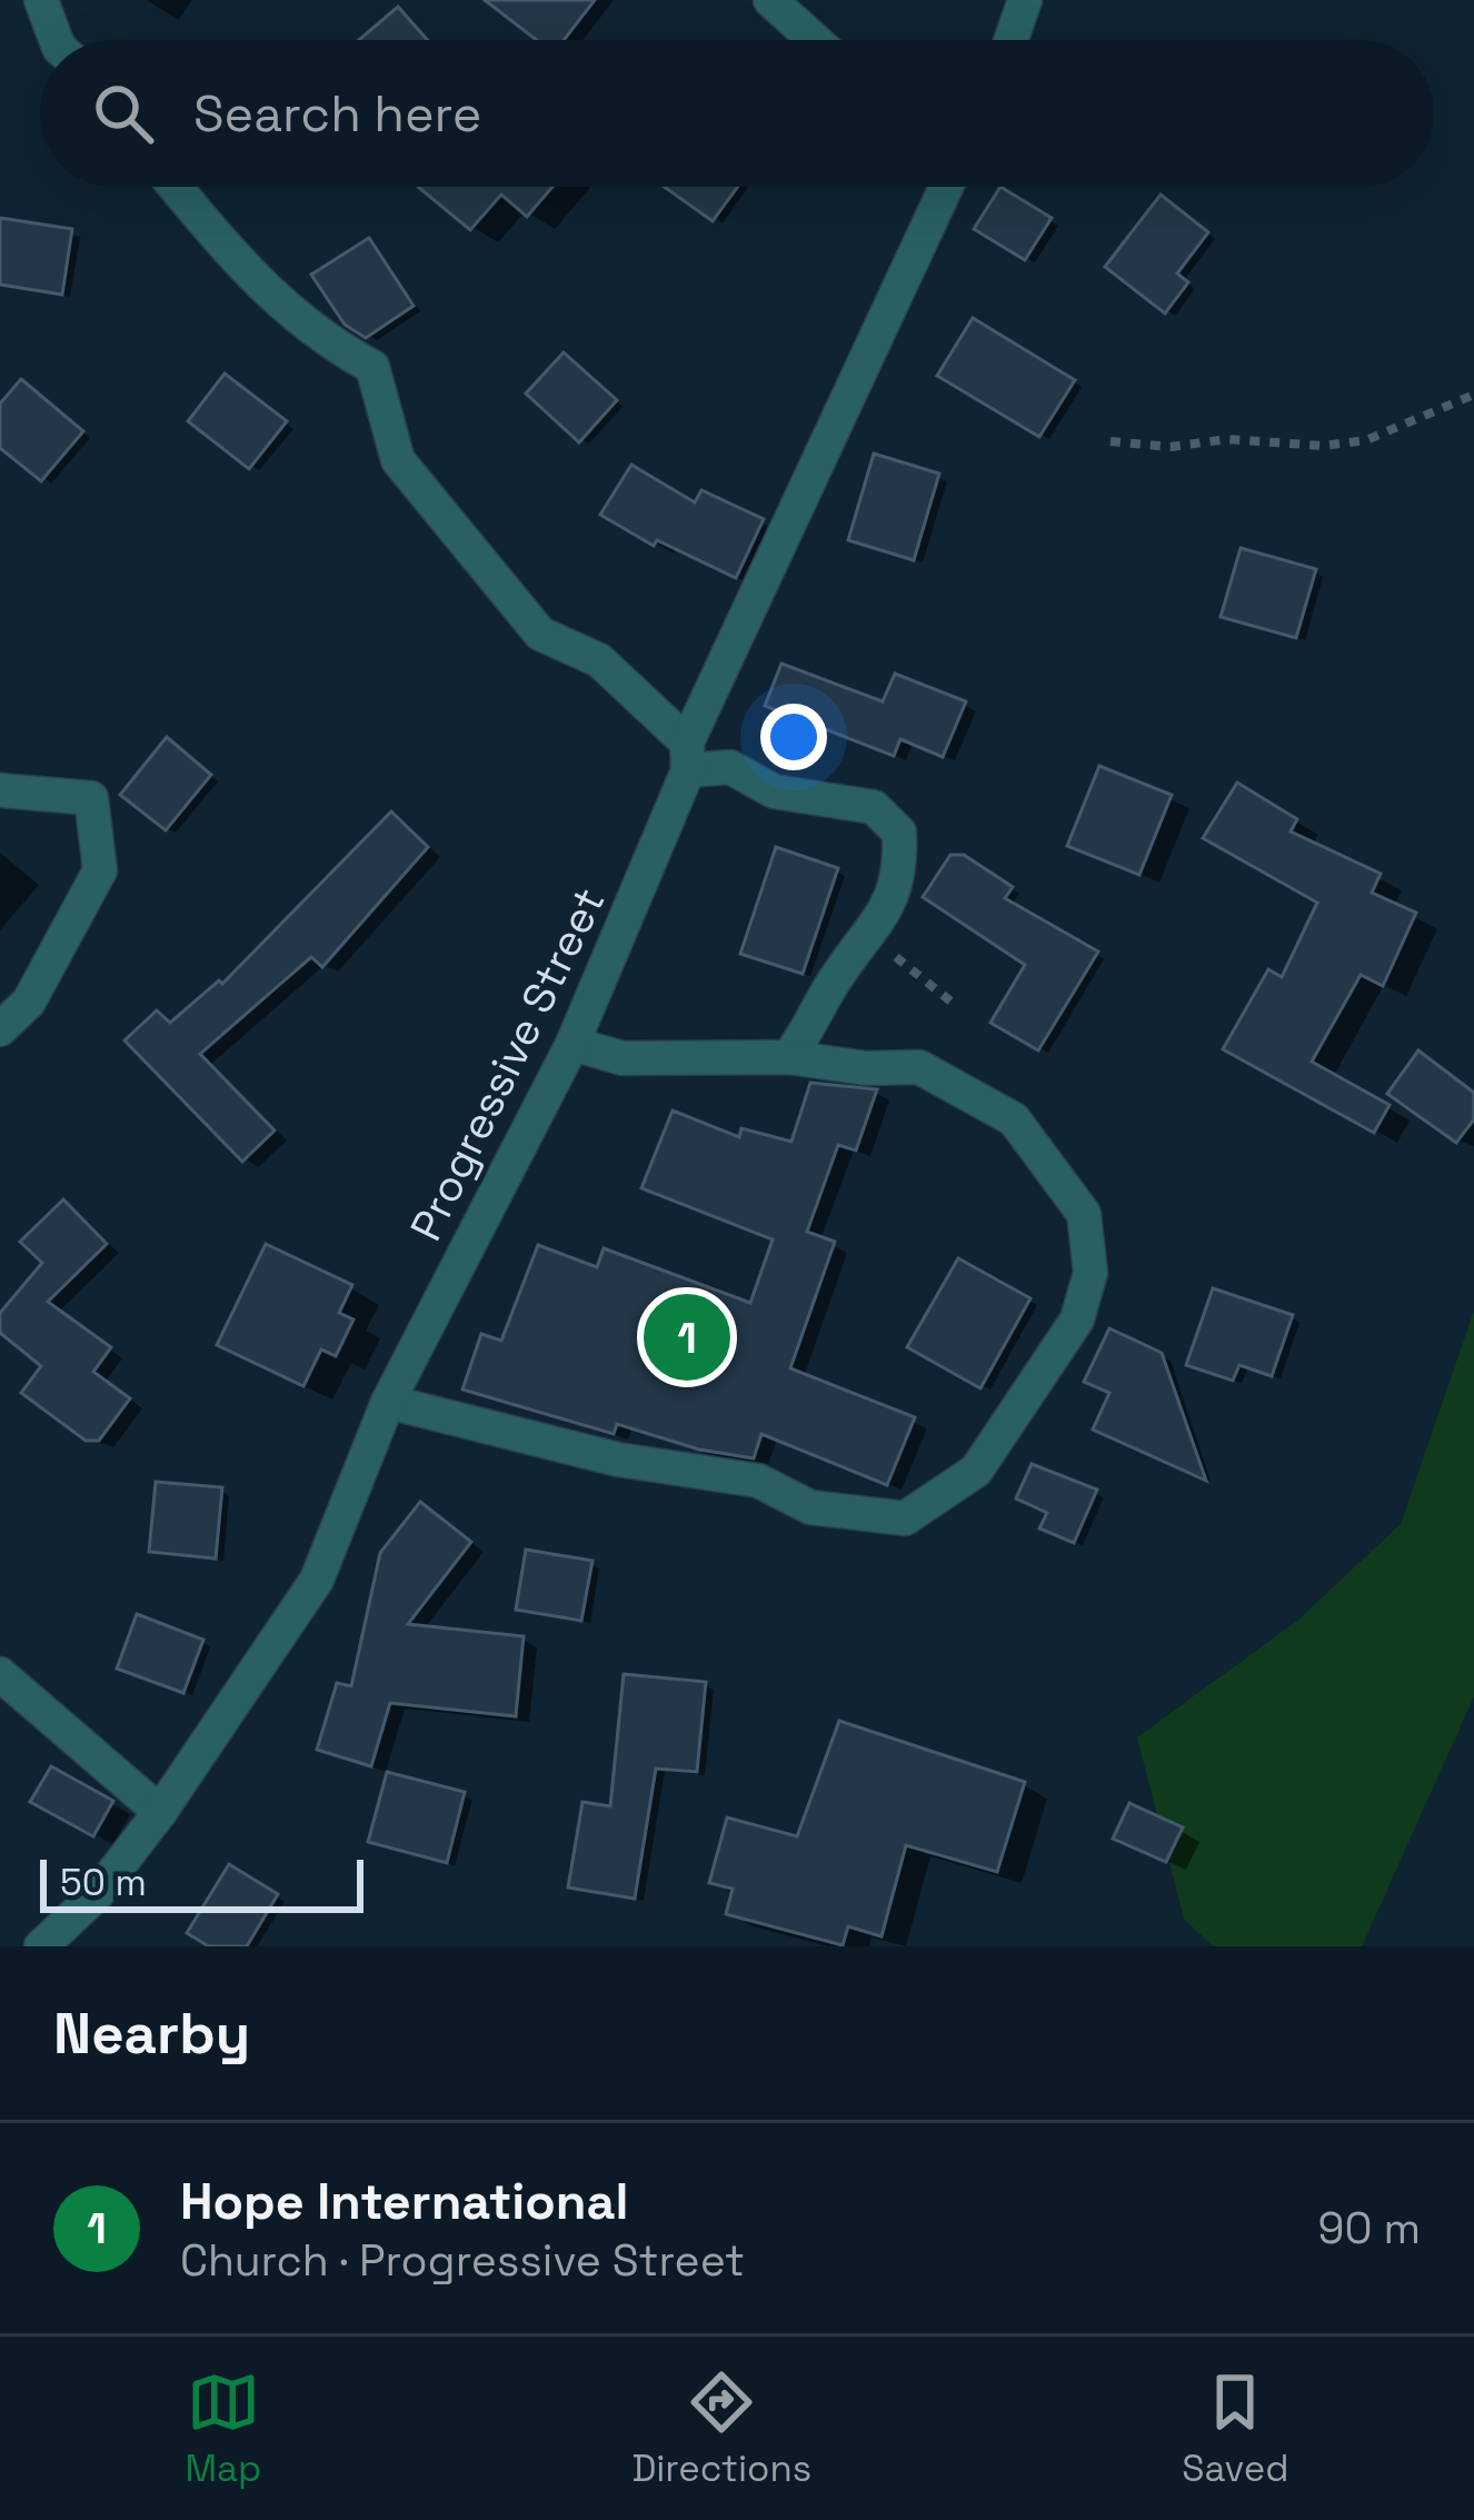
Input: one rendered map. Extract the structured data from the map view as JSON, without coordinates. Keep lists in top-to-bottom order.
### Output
{
  "streets": {
    "street": ["Progressive Street"]
  },
  "scale_bar": "50 m",
  "page": {
    "search": "Search here",
    "pins": "1",
    "scale": "50 m",
    "heading": "Nearby",
    "list": [
      {
        "mark": "1",
        "name": "Hope International",
        "note": "Church · Progressive Street",
        "value": "90 m"
      }
    ],
    "nav": ["Map", "Directions", "Saved"]
  }
}
